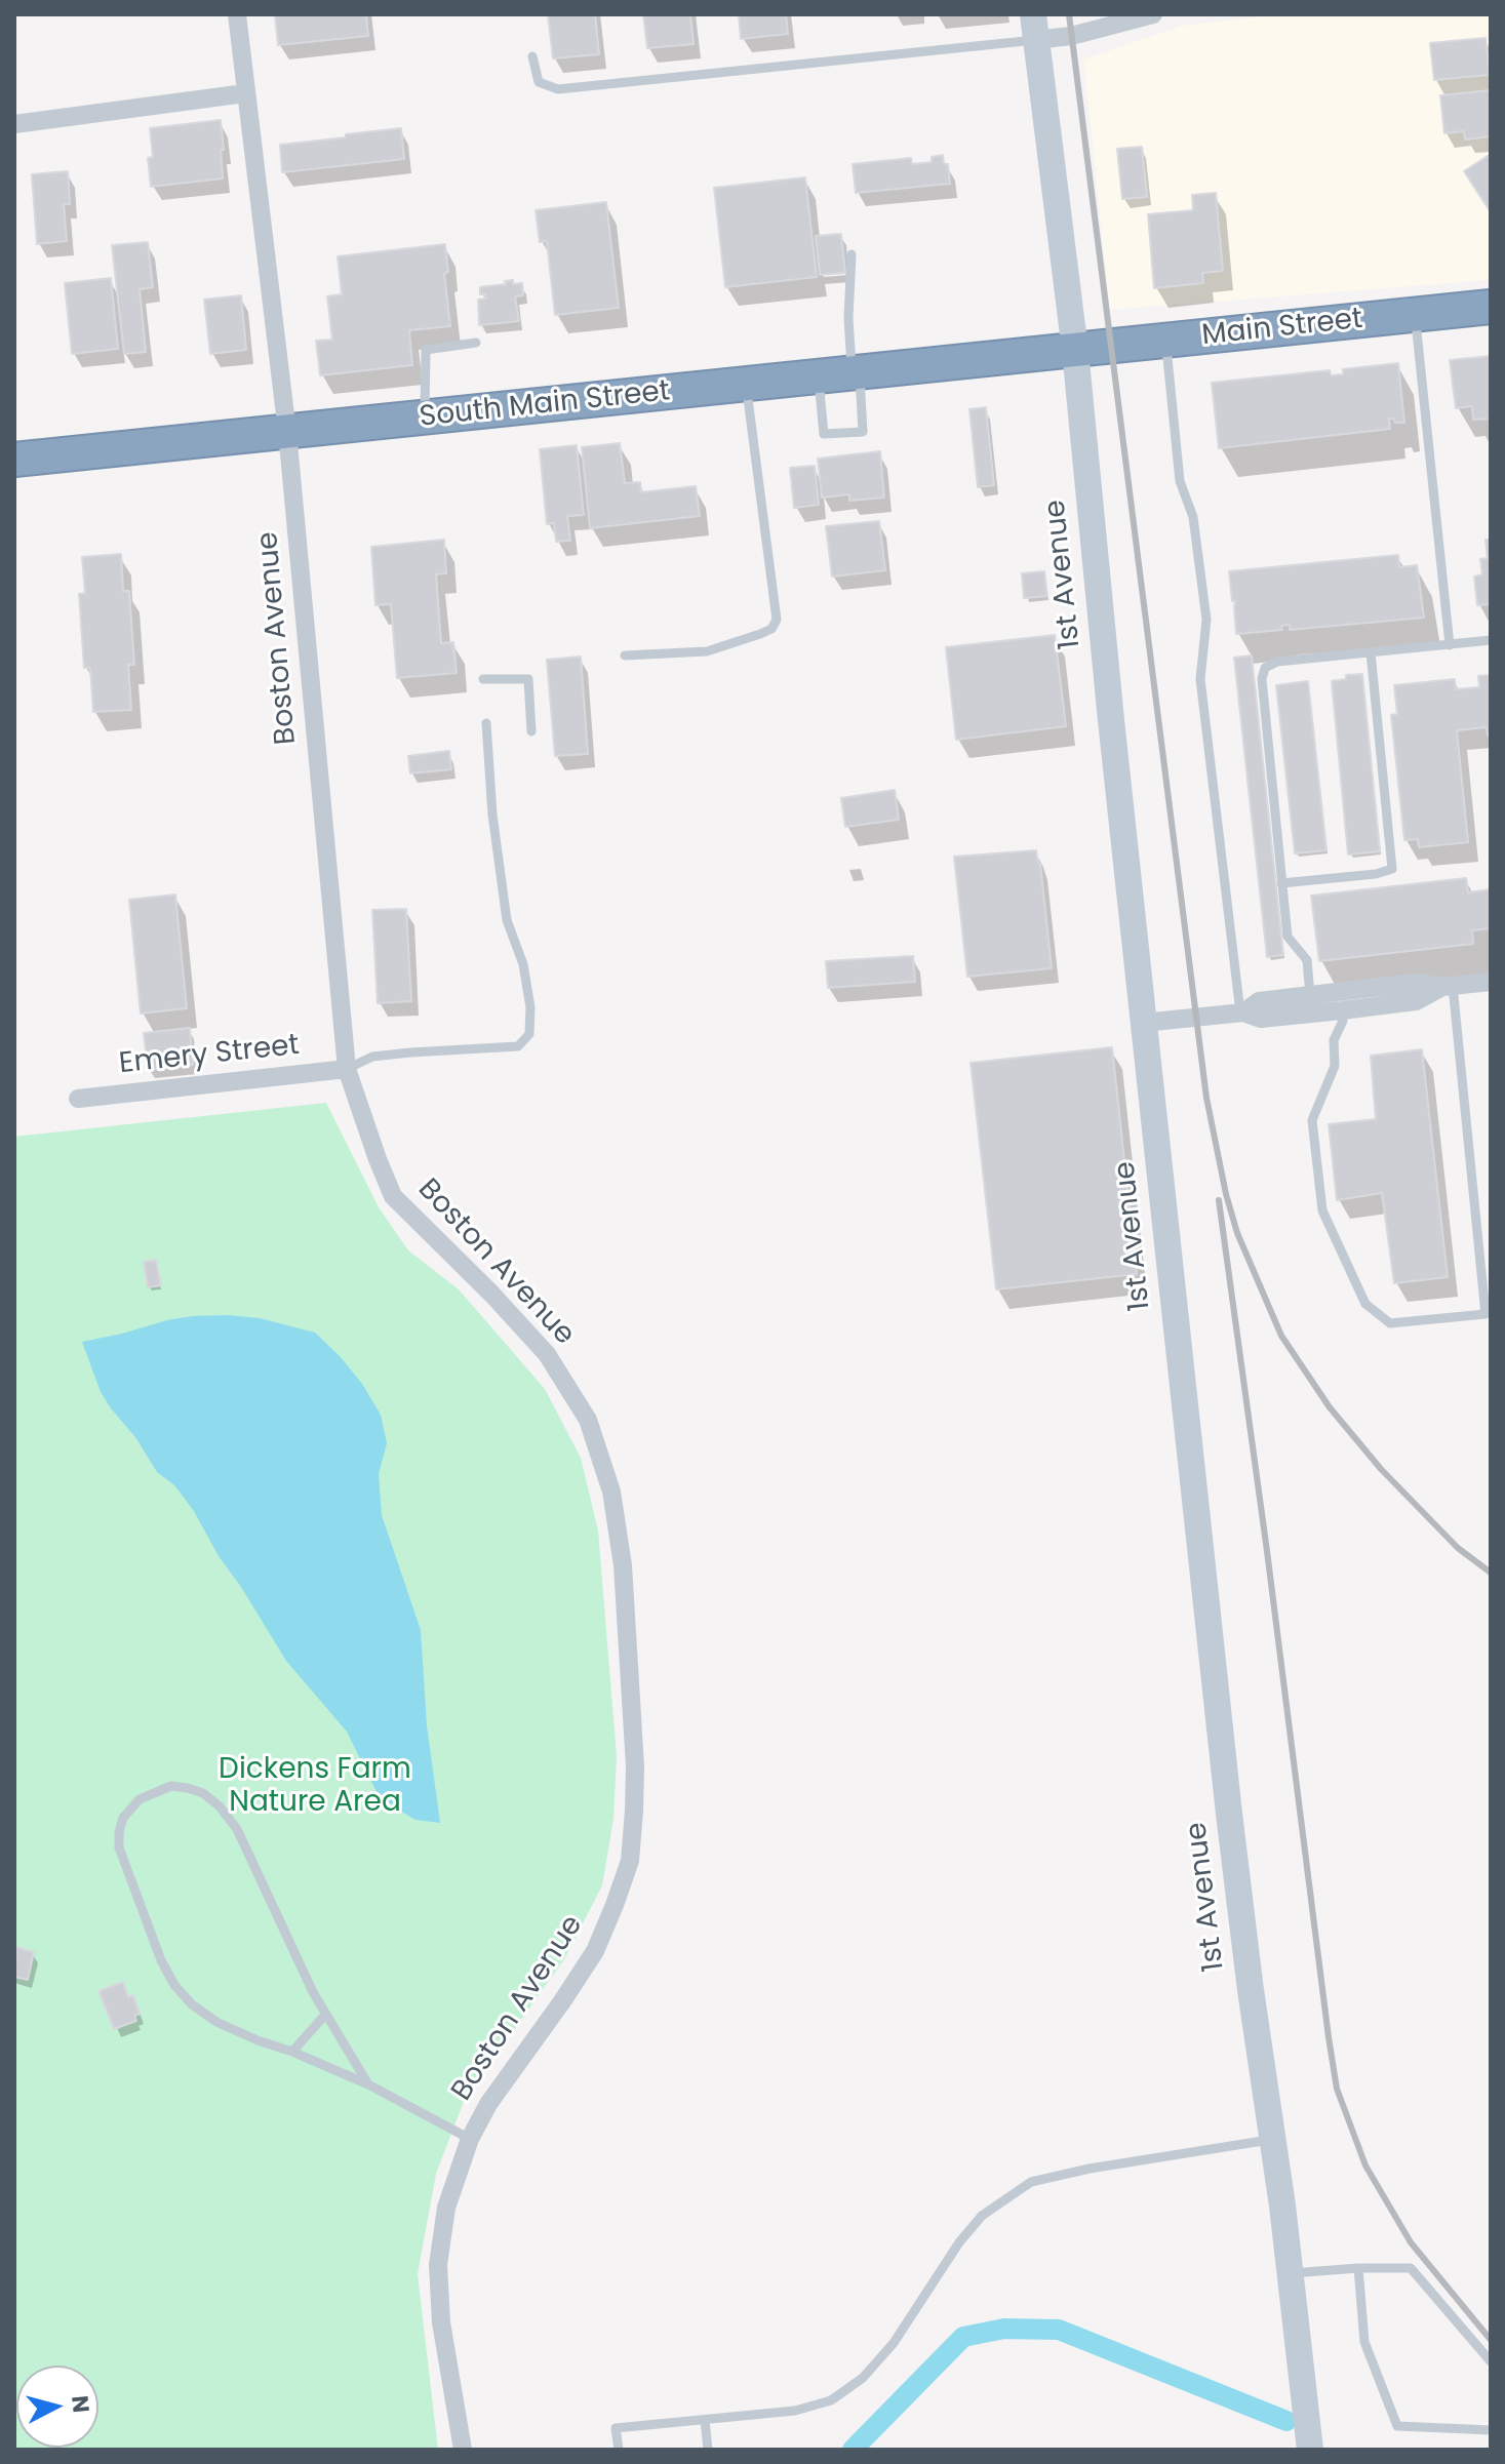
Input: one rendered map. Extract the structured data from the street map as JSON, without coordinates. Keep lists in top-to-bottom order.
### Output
{
  "streets": {
    "highway": ["Main Street", "South Main Street"],
    "street": ["1st Avenue", "Boston Avenue", "Emery Street"]
  },
  "crossings": [
    ["Main Street", "South Main Street"],
    ["Main Street", "1st Avenue"],
    ["South Main Street", "1st Avenue"],
    ["South Main Street", "Boston Avenue"],
    ["Boston Avenue", "Emery Street"]
  ],
  "parks": ["Dickens Farm Nature Area"],
  "north": "right"
}
